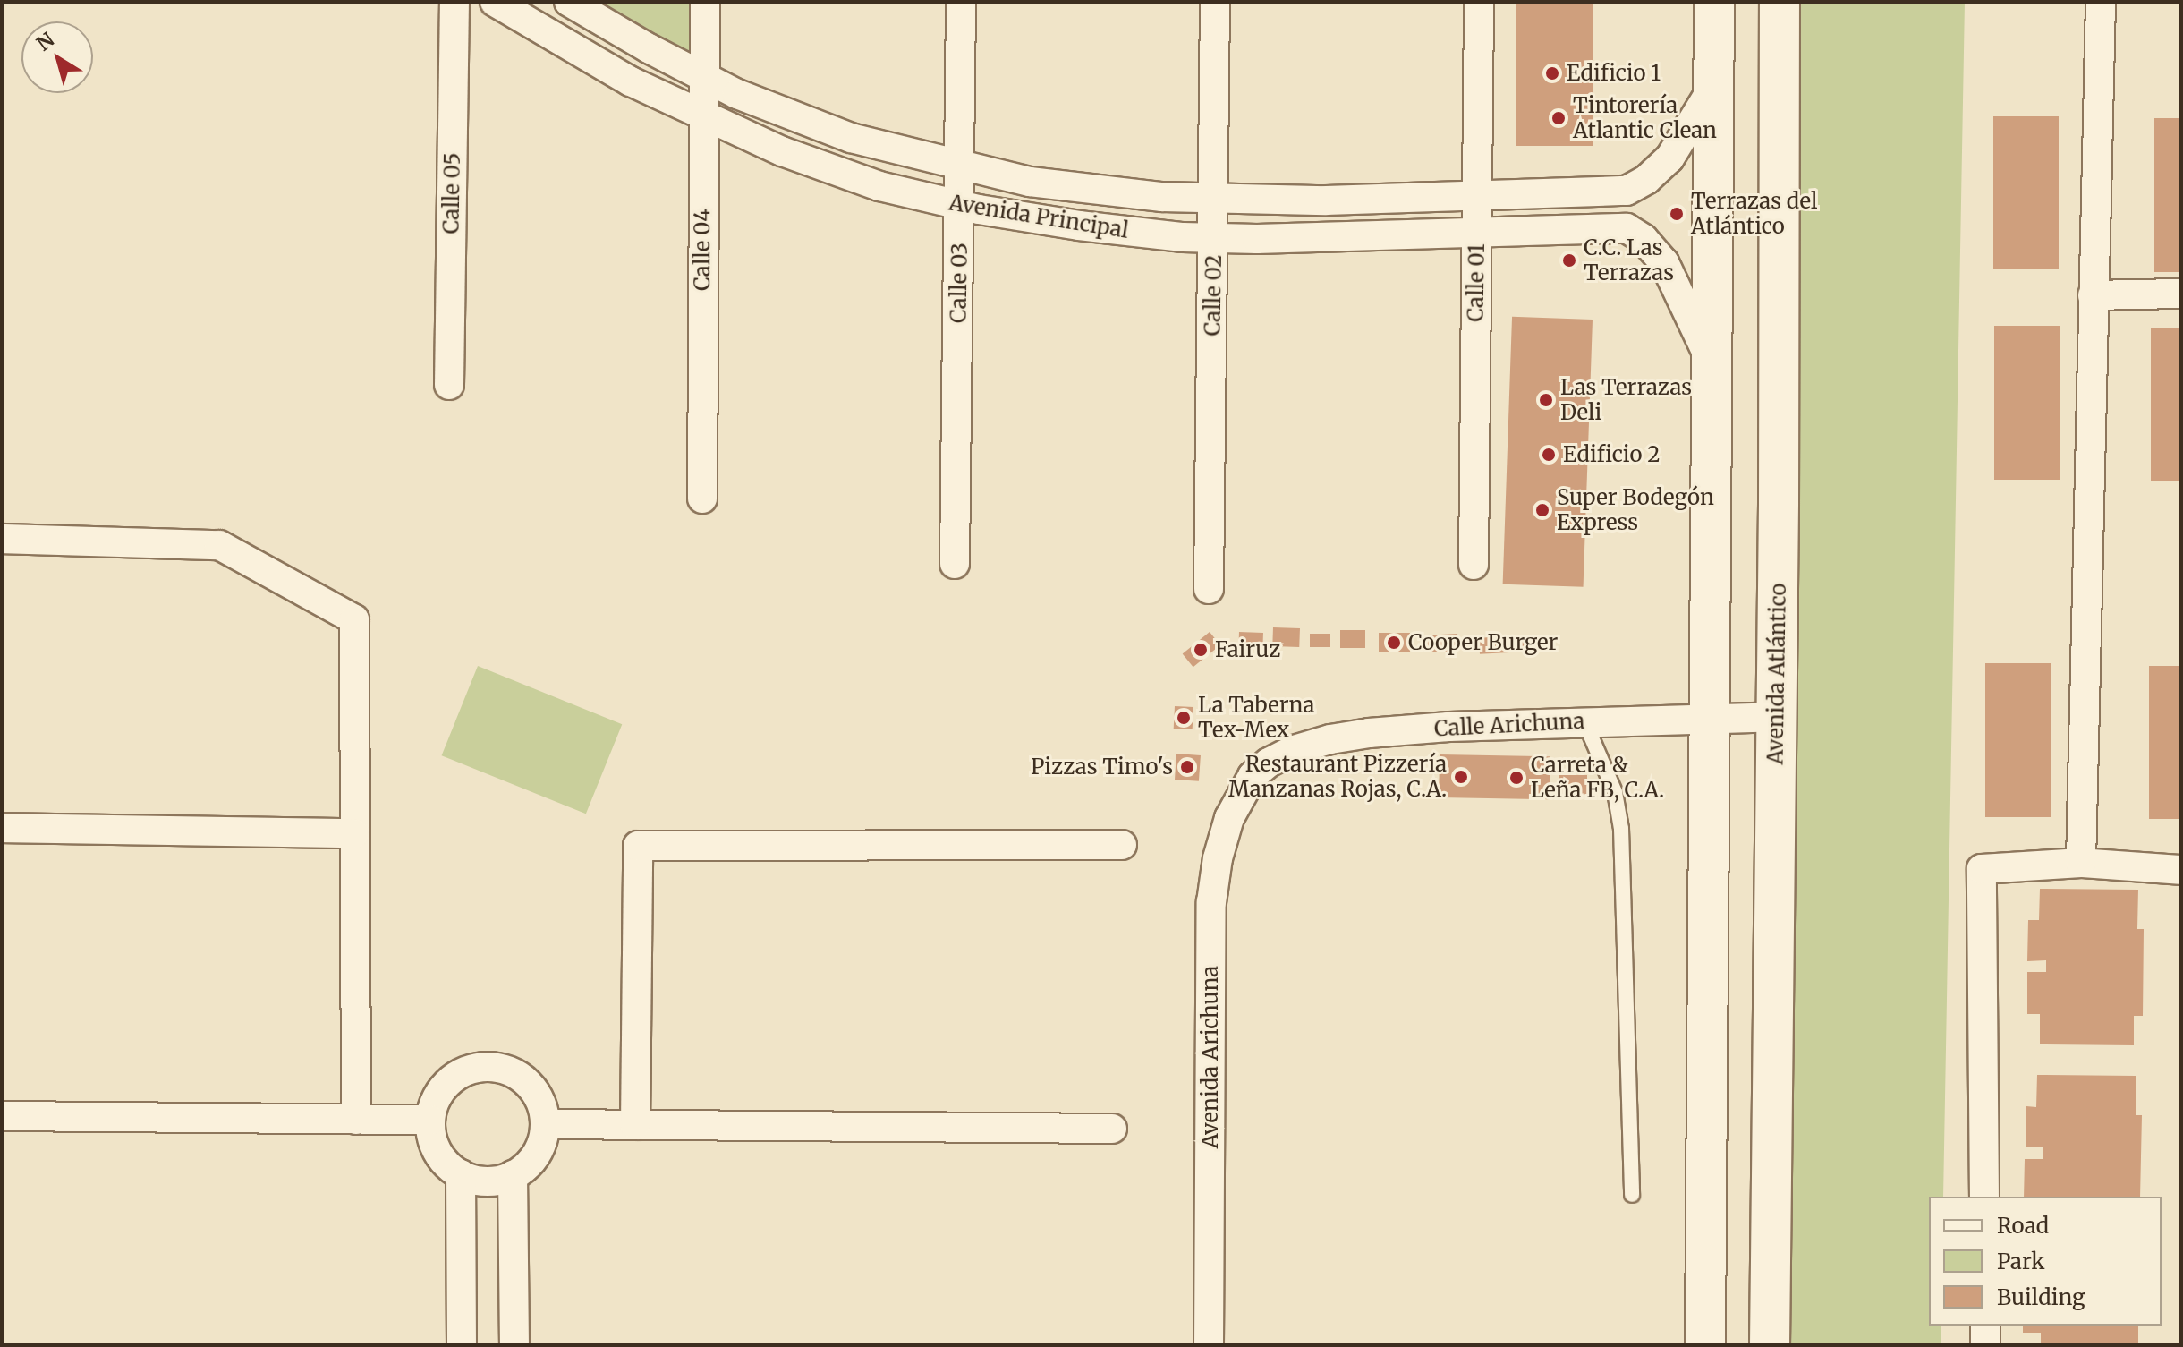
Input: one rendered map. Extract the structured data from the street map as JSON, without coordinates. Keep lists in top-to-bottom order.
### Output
{
  "streets": {
    "main road": ["Avenida Atlántico"],
    "street": [
      "Calle 05",
      "Avenida Principal",
      "Calle 04",
      "Calle 03",
      "Calle 01",
      "Calle 02",
      "Calle Arichuna",
      "Avenida Arichuna"
    ]
  },
  "crossings": [
    ["Avenida Principal", "Calle 04"],
    ["Avenida Principal", "Calle 03"],
    ["Avenida Principal", "Calle 01"],
    ["Avenida Principal", "Calle 02"],
    ["Avenida Atlántico", "Calle Arichuna"],
    ["Calle Arichuna", "Avenida Arichuna"]
  ],
  "places": [
    "Edificio 1",
    "Tintorería Atlantic Clean",
    "Terrazas del Atlántico",
    "C.C. Las Terrazas",
    "Las Terrazas Deli",
    "Edificio 2",
    "Super Bodegón Express",
    "Cooper Burger",
    "Fairuz",
    "La Taberna Tex-Mex",
    "Pizzas Timo's",
    "Restaurant Pizzería Manzanas Rojas, C.A.",
    "Carreta & Leña FB, C.A."
  ],
  "legend": ["Road", "Park", "Building"],
  "north": "top left"
}
